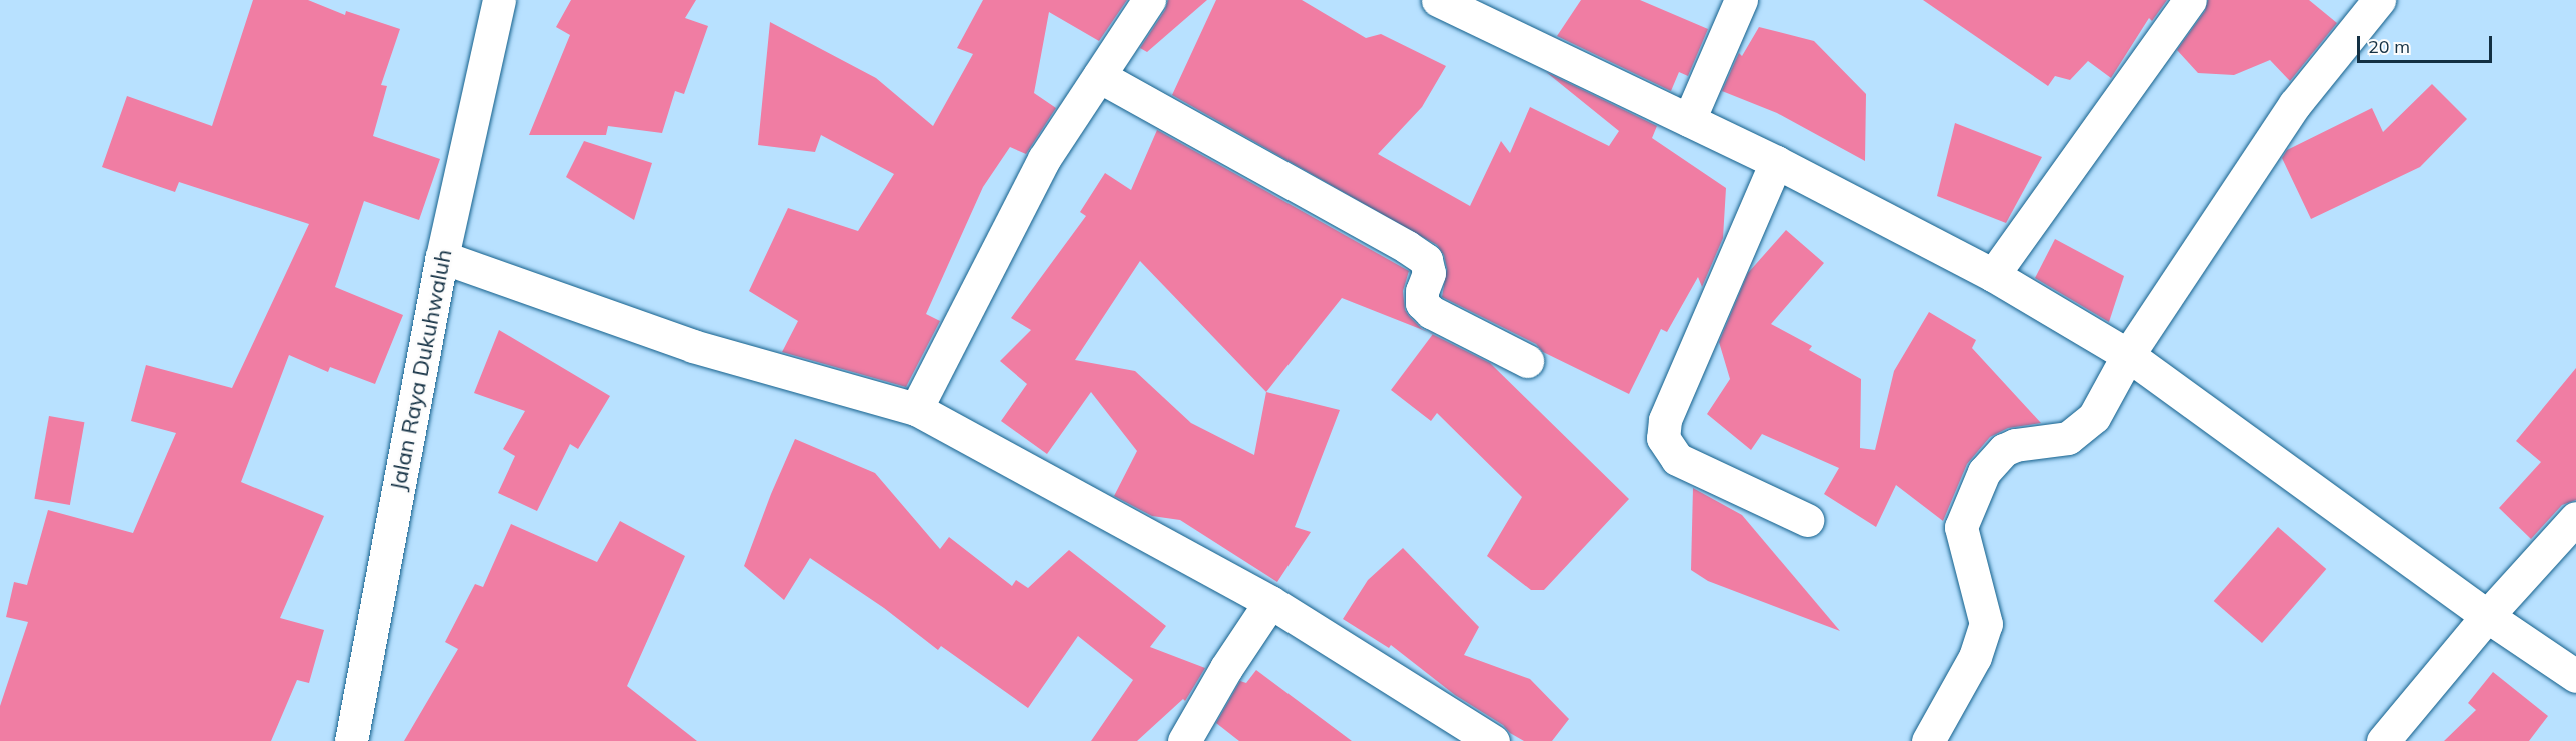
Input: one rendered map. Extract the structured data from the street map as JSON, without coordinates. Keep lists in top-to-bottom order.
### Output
{
  "streets": {
    "street": ["Jalan Raya Dukuhwaluh"]
  },
  "scale_bar": "20 m"
}
